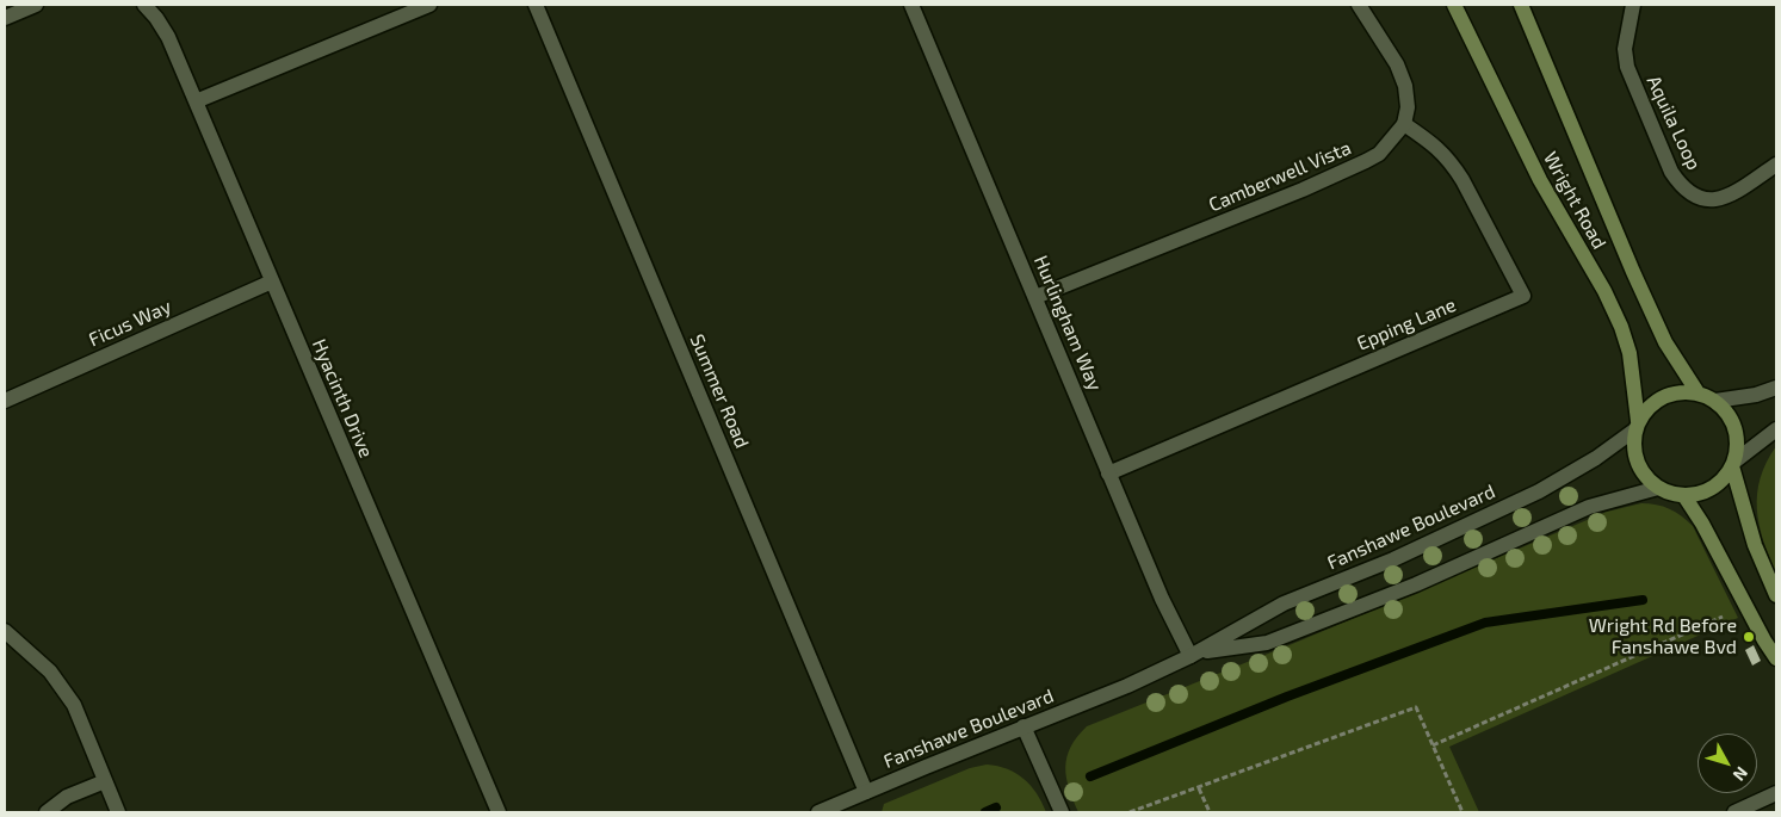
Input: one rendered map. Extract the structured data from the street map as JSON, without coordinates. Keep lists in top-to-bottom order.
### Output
{
  "streets": {
    "main road": ["Wright Road"],
    "street": [
      "Aquila Loop",
      "Camberwell Vista",
      "Ficus Way",
      "Hurlingham Way",
      "Epping Lane",
      "Summer Road",
      "Hyacinth Drive",
      "Fanshawe Boulevard"
    ]
  },
  "crossings": [
    ["Camberwell Vista", "Hurlingham Way"],
    ["Camberwell Vista", "Epping Lane"],
    ["Wright Road", "Fanshawe Boulevard"],
    ["Ficus Way", "Hyacinth Drive"],
    ["Hurlingham Way", "Epping Lane"],
    ["Hurlingham Way", "Fanshawe Boulevard"],
    ["Summer Road", "Fanshawe Boulevard"]
  ],
  "places": ["Wright Rd Before Fanshawe Bvd"],
  "north": "bottom right"
}
